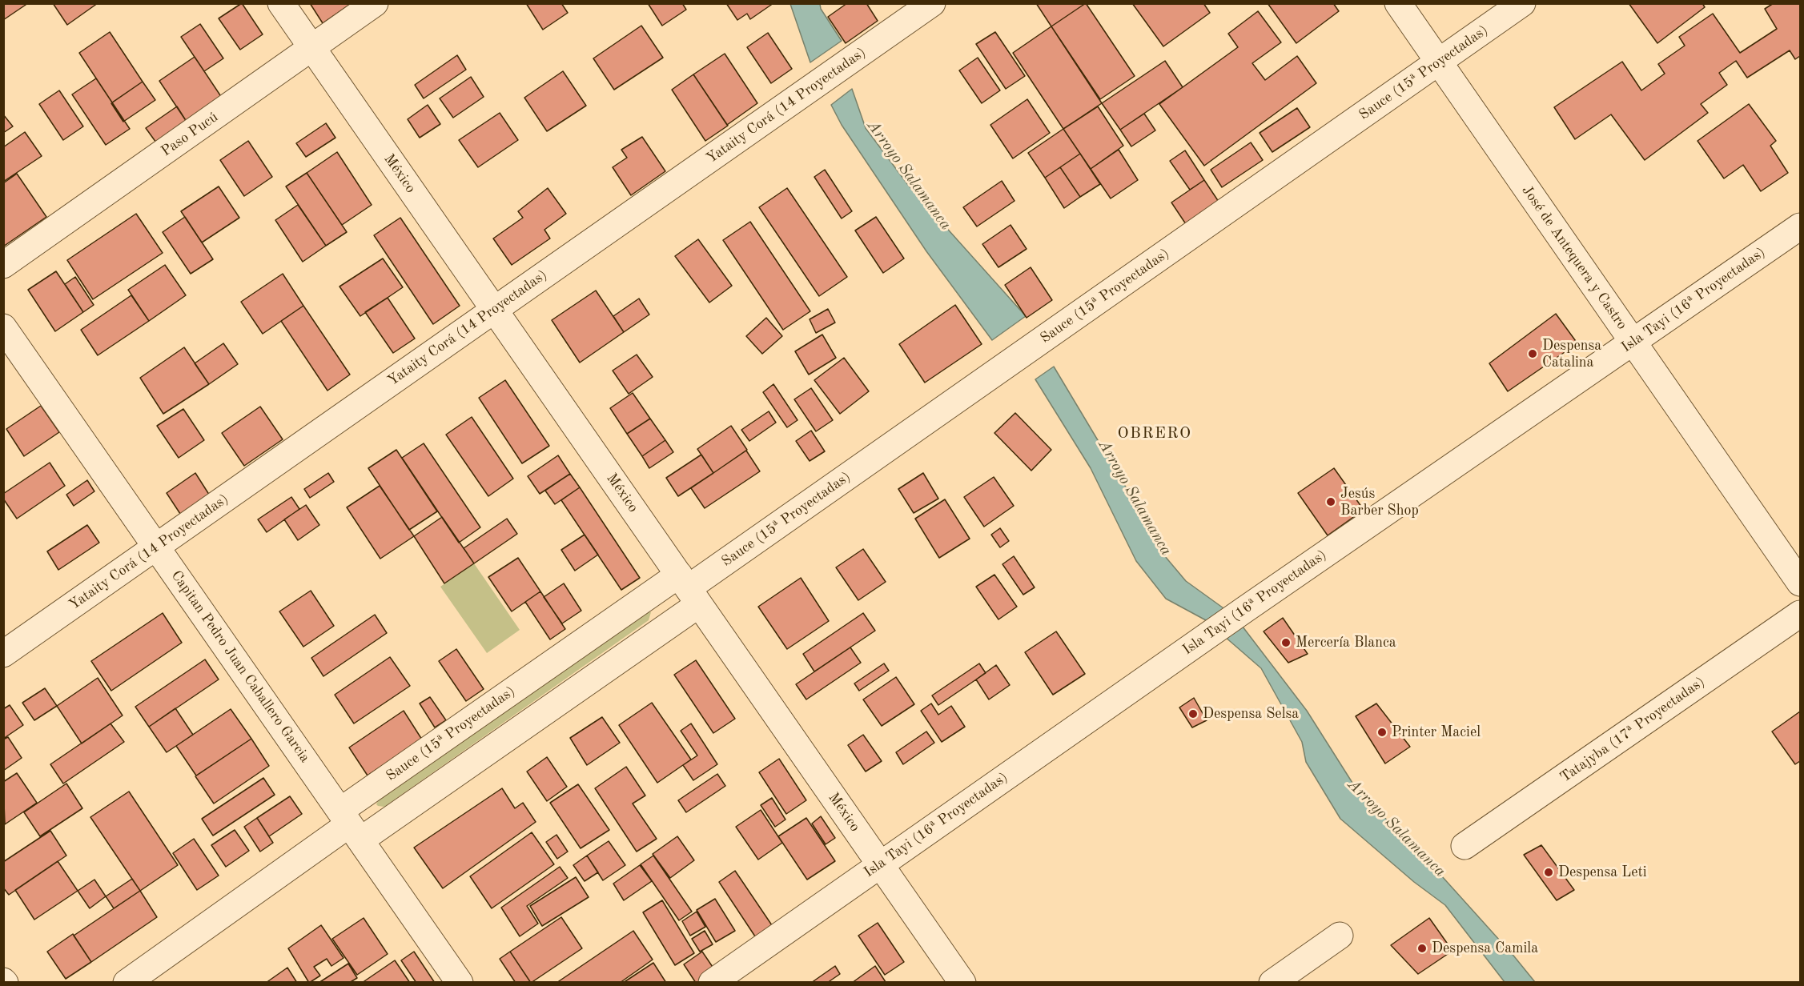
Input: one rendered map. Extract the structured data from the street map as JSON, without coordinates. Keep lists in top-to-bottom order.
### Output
{
  "streets": {
    "street": [
      "Sauce (15ª Proyectadas)",
      "Yataity Corá (14 Proyectadas)",
      "Paso Pucú",
      "México",
      "José de Antequera y Castro",
      "Isla Tayi (16ª Proyectadas)",
      "Capitan Pedro Juan Caballero Garcia",
      "Tatajyba (17ª Proyectadas)"
    ]
  },
  "crossings": [
    ["Sauce (15ª Proyectadas)", "México"],
    ["Sauce (15ª Proyectadas)", "José de Antequera y Castro"],
    ["Sauce (15ª Proyectadas)", "Capitan Pedro Juan Caballero Garcia"],
    ["Yataity Corá (14 Proyectadas)", "México"],
    ["Yataity Corá (14 Proyectadas)", "Capitan Pedro Juan Caballero Garcia"],
    ["Paso Pucú", "México"],
    ["México", "Isla Tayi (16ª Proyectadas)"],
    ["José de Antequera y Castro", "Isla Tayi (16ª Proyectadas)"]
  ],
  "districts": ["OBRERO"],
  "water": ["Arroyo Salamanca"],
  "places": [
    "Despensa Catalina",
    "Jesús Barber Shop",
    "Mercería Blanca",
    "Despensa Selsa",
    "Printer Maciel",
    "Despensa Leti",
    "Despensa Camila"
  ]
}
